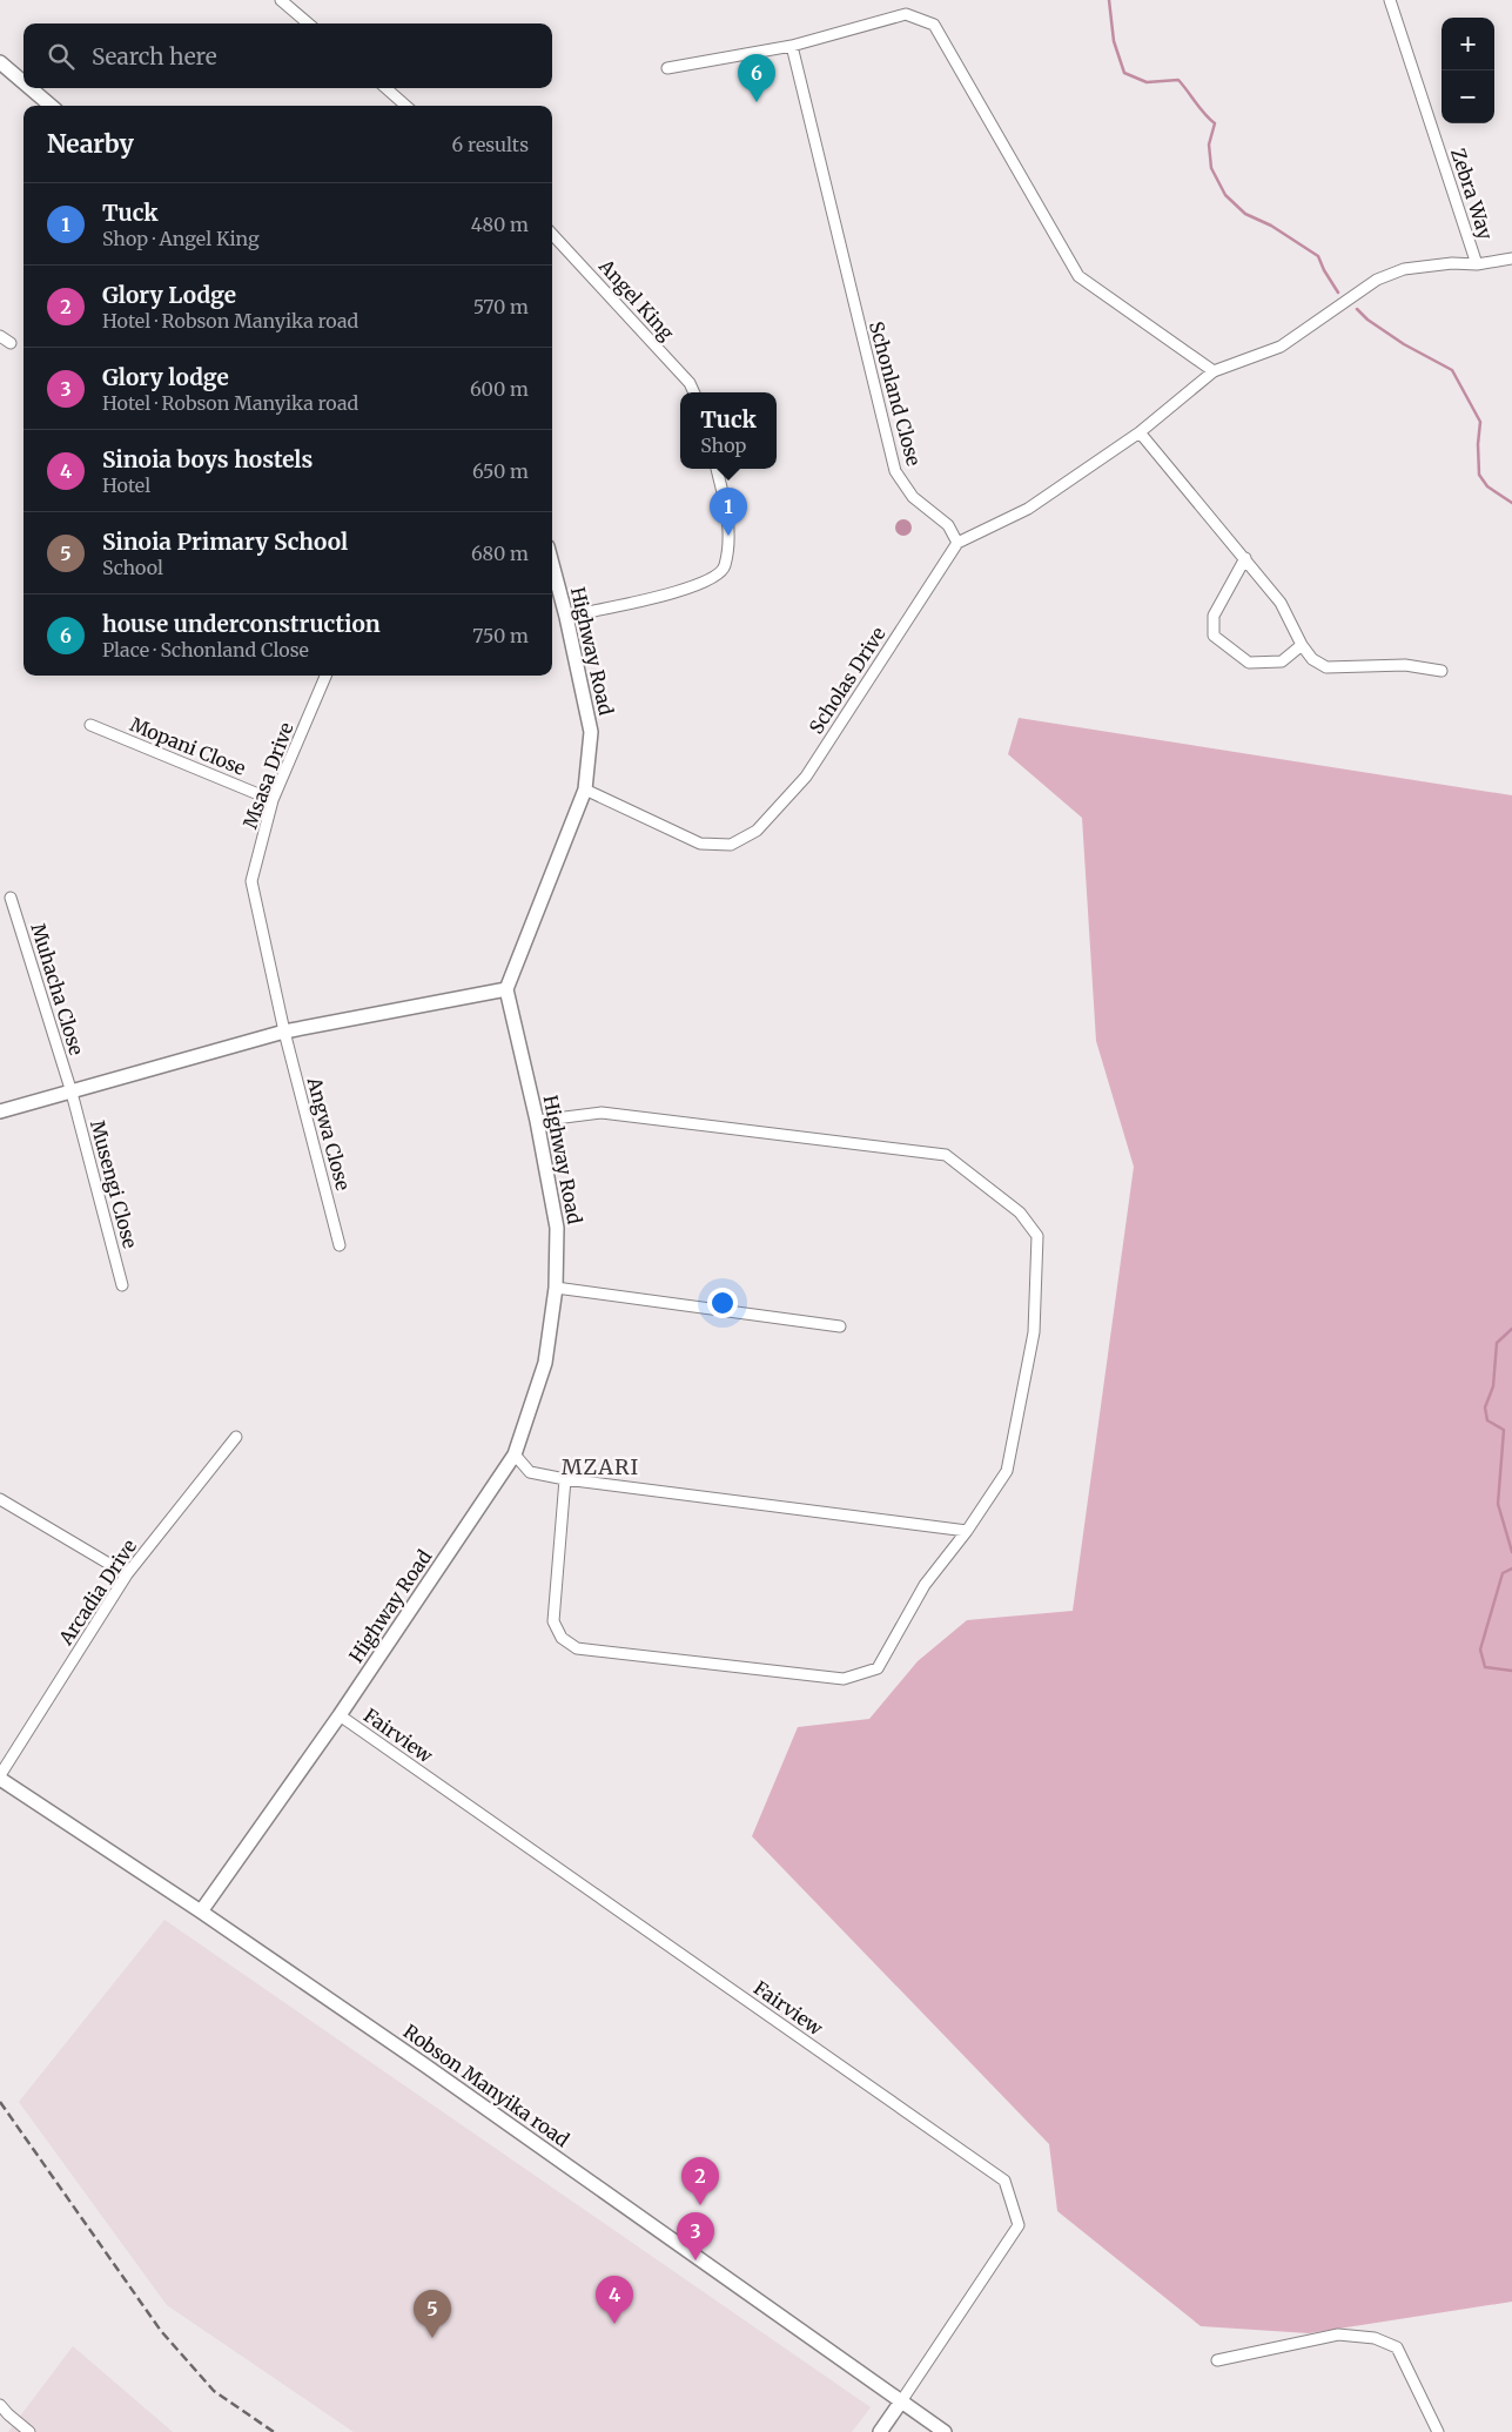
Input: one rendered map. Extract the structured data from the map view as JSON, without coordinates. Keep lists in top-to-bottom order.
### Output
{
  "streets": {
    "street": [
      "Zebra Way",
      "Angel King",
      "Schonland Close",
      "Highway Road",
      "Scholas Drive",
      "Mopani Close",
      "Msasa Drive",
      "Muhacha Close",
      "Angwa Close",
      "Musengi Close",
      "Arcadia Drive",
      "Fairview",
      "Robson Manyika road"
    ]
  },
  "crossings": [
    ["Schonland Close", "Scholas Drive"],
    ["Highway Road", "Scholas Drive"],
    ["Highway Road", "Fairview"],
    ["Highway Road", "Robson Manyika road"],
    ["Mopani Close", "Msasa Drive"],
    ["Msasa Drive", "Angwa Close"],
    ["Muhacha Close", "Musengi Close"],
    ["Arcadia Drive", "Robson Manyika road"],
    ["Fairview", "Robson Manyika road"]
  ],
  "districts": ["MZARI"],
  "page": {
    "map_buttons": ["+", "−"],
    "search": "Search here",
    "pins": [
      "6",
      "1",
      "2",
      "3",
      "4",
      "5"
    ],
    "heading": ["Nearby", "6 results"],
    "list": [
      {
        "mark": "1",
        "name": "Tuck",
        "note": "Shop · Angel King",
        "value": "480 m"
      },
      {
        "mark": "2",
        "name": "Glory Lodge",
        "note": "Hotel · Robson Manyika road",
        "value": "570 m"
      },
      {
        "mark": "3",
        "name": "Glory lodge",
        "note": "Hotel · Robson Manyika road",
        "value": "600 m"
      },
      {
        "mark": "4",
        "name": "Sinoia boys hostels",
        "note": "Hotel",
        "value": "650 m"
      },
      {
        "mark": "5",
        "name": "Sinoia Primary School",
        "note": "School",
        "value": "680 m"
      },
      {
        "mark": "6",
        "name": "house underconstruction",
        "note": "Place · Schonland Close",
        "value": "750 m"
      }
    ],
    "popup": ["Tuck", "Shop"]
  }
}
